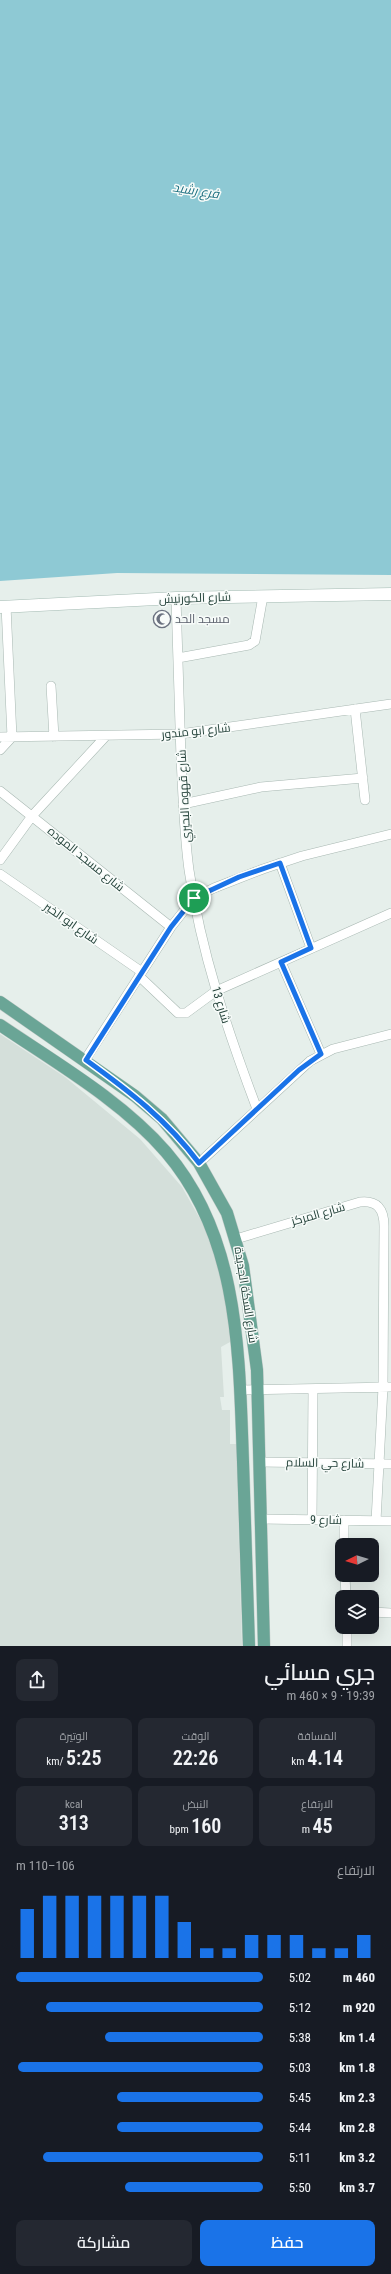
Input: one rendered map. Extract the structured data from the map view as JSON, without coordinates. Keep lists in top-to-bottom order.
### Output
{
  "streets": {
    "main road": ["شارع الكورنيش", "شارع السكة الجديدة"],
    "street": [
      "شارع ابو مندور",
      "شارع قهوه البحيري",
      "شارع مسجد الموده",
      "شارع ابو الخير",
      "شارع 13",
      "شارع المركز",
      "شارع حي السلام",
      "شارع 9"
    ]
  },
  "crossings": [
    ["شارع الكورنيش", "شارع قهوه البحيري"],
    ["شارع ابو مندور", "شارع قهوه البحيري"],
    ["شارع قهوه البحيري", "شارع 13"],
    ["شارع ابو الخير", "شارع 13"],
    ["شارع المركز", "شارع السكة الجديدة"],
    ["شارع السكة الجديدة", "شارع حي السلام"],
    ["شارع السكة الجديدة", "شارع 9"]
  ],
  "water": ["فرع رشيد"],
  "places": {
    "mosque": ["مسجد الحد"]
  },
  "north": "left",
  "page": {
    "heading": ["جري مسائي", "19:39 · 9 × 460 m"],
    "stats": [
      ["المسافة", "4.14 km"],
      ["الوقت", "22:26"],
      ["الوتيرة", "5:25 /km"],
      ["الارتفاع", "45 m"],
      ["النبض", "160 bpm"],
      ["kcal", "313"]
    ],
    "chart": ["الارتفاع", "106–110 m"],
    "list": [
      {
        "name": "460 m",
        "note": "5:02"
      },
      {
        "name": "920 m",
        "note": "5:12"
      },
      {
        "name": "1.4 km",
        "note": "5:38"
      },
      {
        "name": "1.8 km",
        "note": "5:03"
      },
      {
        "name": "2.3 km",
        "note": "5:45"
      },
      {
        "name": "2.8 km",
        "note": "5:44"
      },
      {
        "name": "3.2 km",
        "note": "5:11"
      },
      {
        "name": "3.7 km",
        "note": "5:50"
      }
    ],
    "buttons": ["حفظ", "مشاركة"]
  }
}
